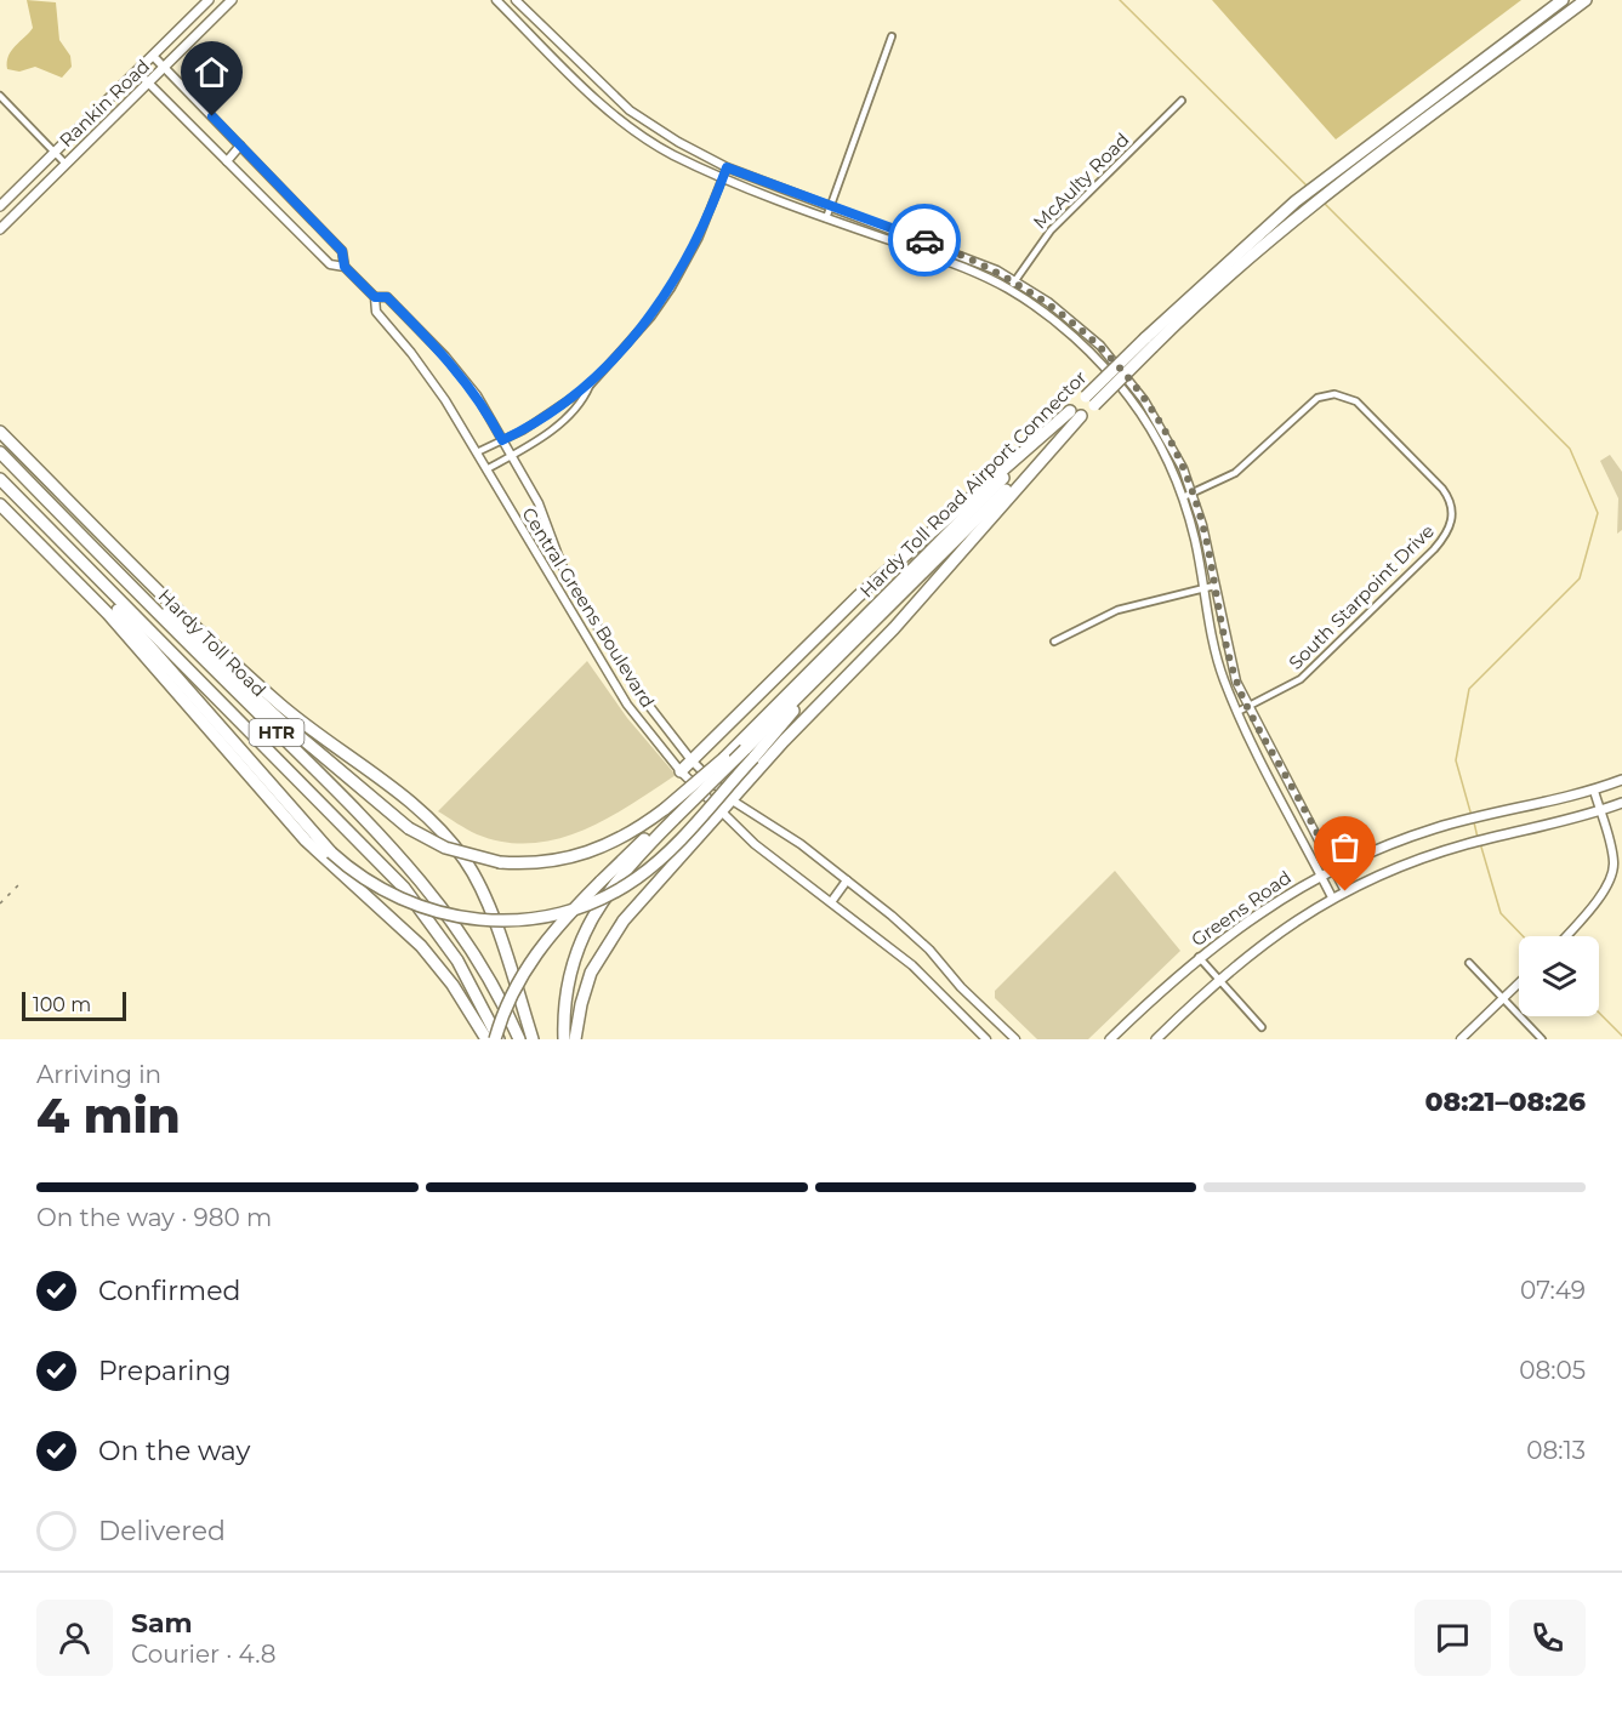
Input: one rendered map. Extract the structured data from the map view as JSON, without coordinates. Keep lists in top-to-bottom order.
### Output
{
  "streets": {
    "highway": ["Hardy Toll Road Airport Connector", "Hardy Toll Road", "HTR"],
    "main road": ["Rankin Road", "Greens Road"],
    "street": ["McAulty Road", "South Starpoint Drive", "Central Greens Boulevard"]
  },
  "crossings": [
    ["Rankin Road", "Central Greens Boulevard"]
  ],
  "scale_bar": "100 m",
  "page": {
    "scale": "100 m",
    "heading": ["4 min", "Arriving in", "08:21–08:26"],
    "panel": ["Sam", "Courier · 4.8"],
    "bar": "On the way · 980 m",
    "list": [
      ["Confirmed", "07:49"],
      ["Preparing", "08:05"],
      ["On the way", "08:13"],
      "Delivered"
    ]
  }
}
